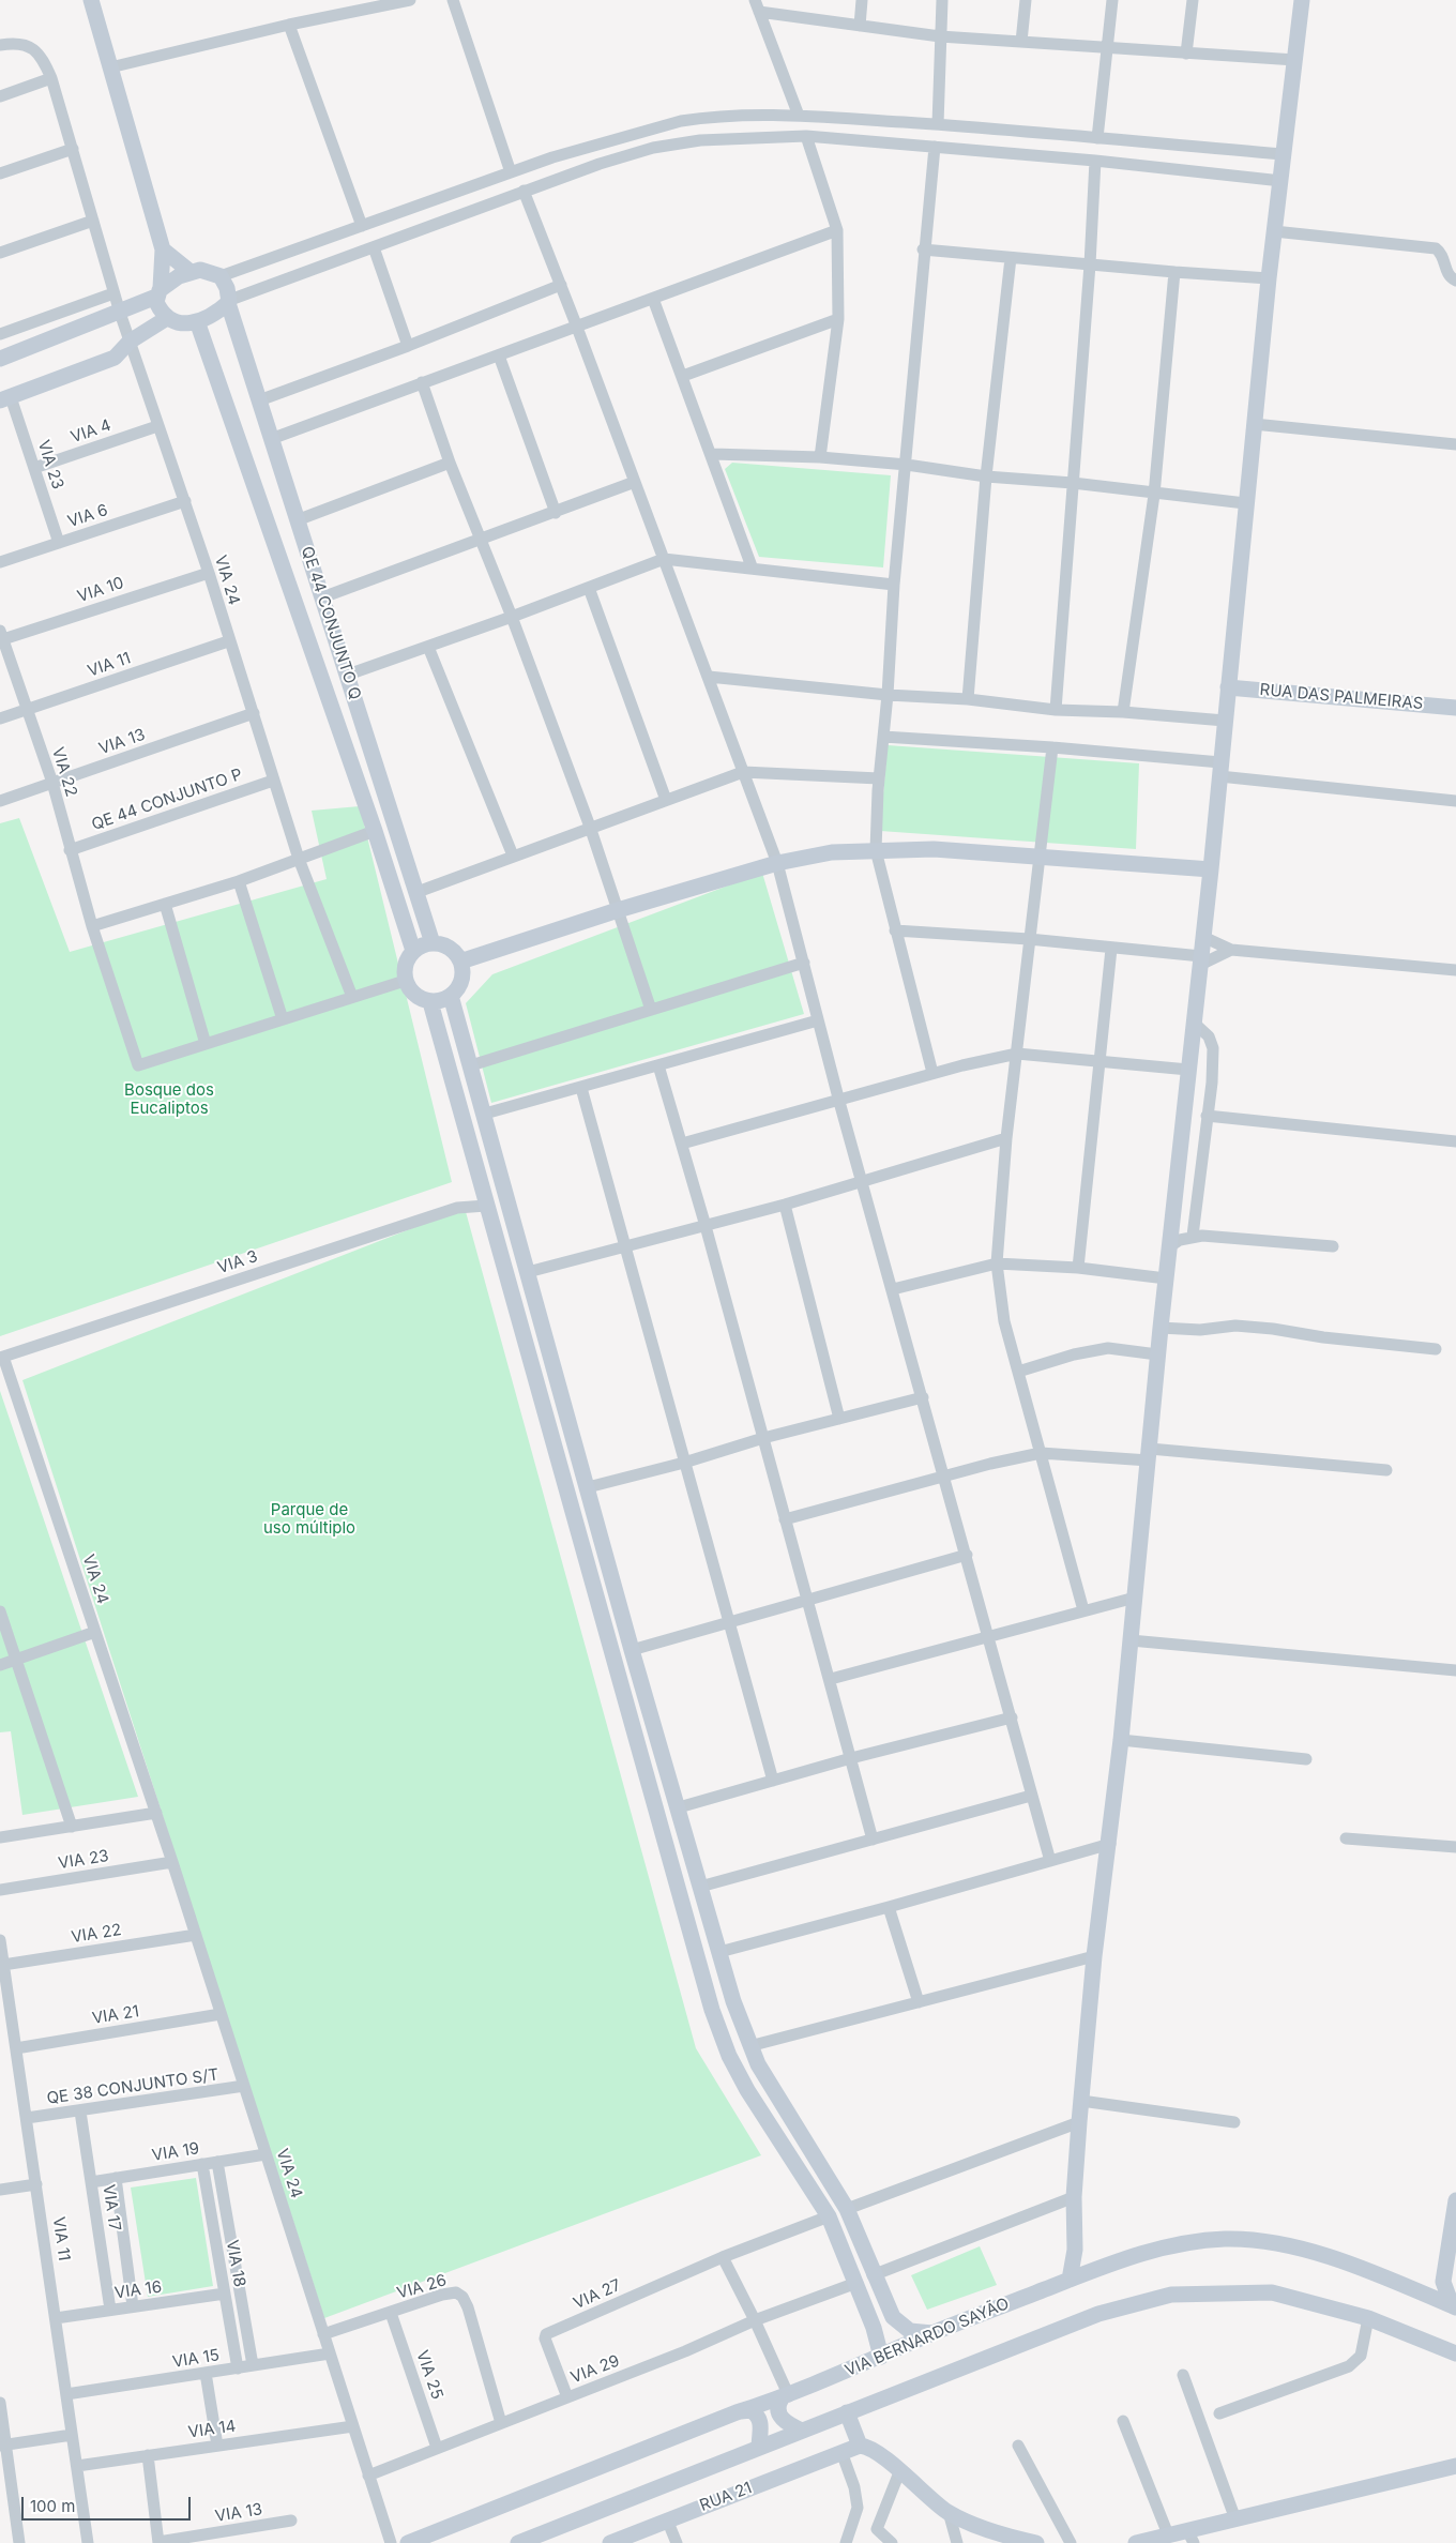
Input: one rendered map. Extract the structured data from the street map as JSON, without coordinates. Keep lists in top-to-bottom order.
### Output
{
  "streets": {
    "street": [
      "VIA 4",
      "VIA 23",
      "VIA 6",
      "VIA 24",
      "VIA 10",
      "QE 44 CONJUNTO Q",
      "VIA 11",
      "RUA DAS PALMEIRAS",
      "VIA 13",
      "VIA 22",
      "QE 44 CONJUNTO P",
      "VIA 3",
      "VIA 21",
      "QE 38 CONJUNTO S/T",
      "VIA 19",
      "VIA 17",
      "VIA 18",
      "VIA 26",
      "VIA 16",
      "VIA 27",
      "VIA BERNARDO SAYÃO",
      "VIA 15",
      "VIA 29",
      "VIA 25",
      "VIA 14",
      "RUA 21"
    ]
  },
  "crossings": [
    ["VIA 4", "VIA 23"],
    ["VIA 4", "VIA 24"],
    ["VIA 23", "VIA 6"],
    ["VIA 23", "VIA 24"],
    ["VIA 6", "VIA 24"],
    ["VIA 24", "VIA 10"],
    ["VIA 24", "VIA 11"],
    ["VIA 24", "VIA 13"],
    ["VIA 24", "VIA 22"],
    ["VIA 24", "QE 44 CONJUNTO P"],
    ["VIA 24", "VIA 3"],
    ["VIA 24", "VIA 21"],
    ["VIA 24", "QE 38 CONJUNTO S/T"],
    ["VIA 24", "VIA 19"],
    ["VIA 24", "VIA 26"],
    ["VIA 24", "VIA 15"],
    ["VIA 24", "VIA 29"],
    ["VIA 24", "VIA 14"],
    ["VIA 10", "VIA 22"],
    ["VIA 11", "VIA 22"],
    ["VIA 11", "VIA 21"],
    ["VIA 11", "QE 38 CONJUNTO S/T"],
    ["VIA 11", "VIA 16"],
    ["VIA 11", "VIA 15"],
    ["VIA 11", "VIA 14"],
    ["VIA 13", "VIA 22"],
    ["VIA 22", "QE 44 CONJUNTO P"],
    ["QE 38 CONJUNTO S/T", "VIA 17"],
    ["VIA 19", "VIA 17"],
    ["VIA 19", "VIA 18"],
    ["VIA 17", "VIA 16"],
    ["VIA 18", "VIA 16"],
    ["VIA 18", "VIA 15"],
    ["VIA 26", "VIA 29"],
    ["VIA 26", "VIA 25"],
    ["VIA 27", "VIA 29"],
    ["VIA 29", "VIA 25"]
  ],
  "parks": ["Bosque dos Eucaliptos", "Parque de uso múltiplo"],
  "scale_bar": "100 m"
}
